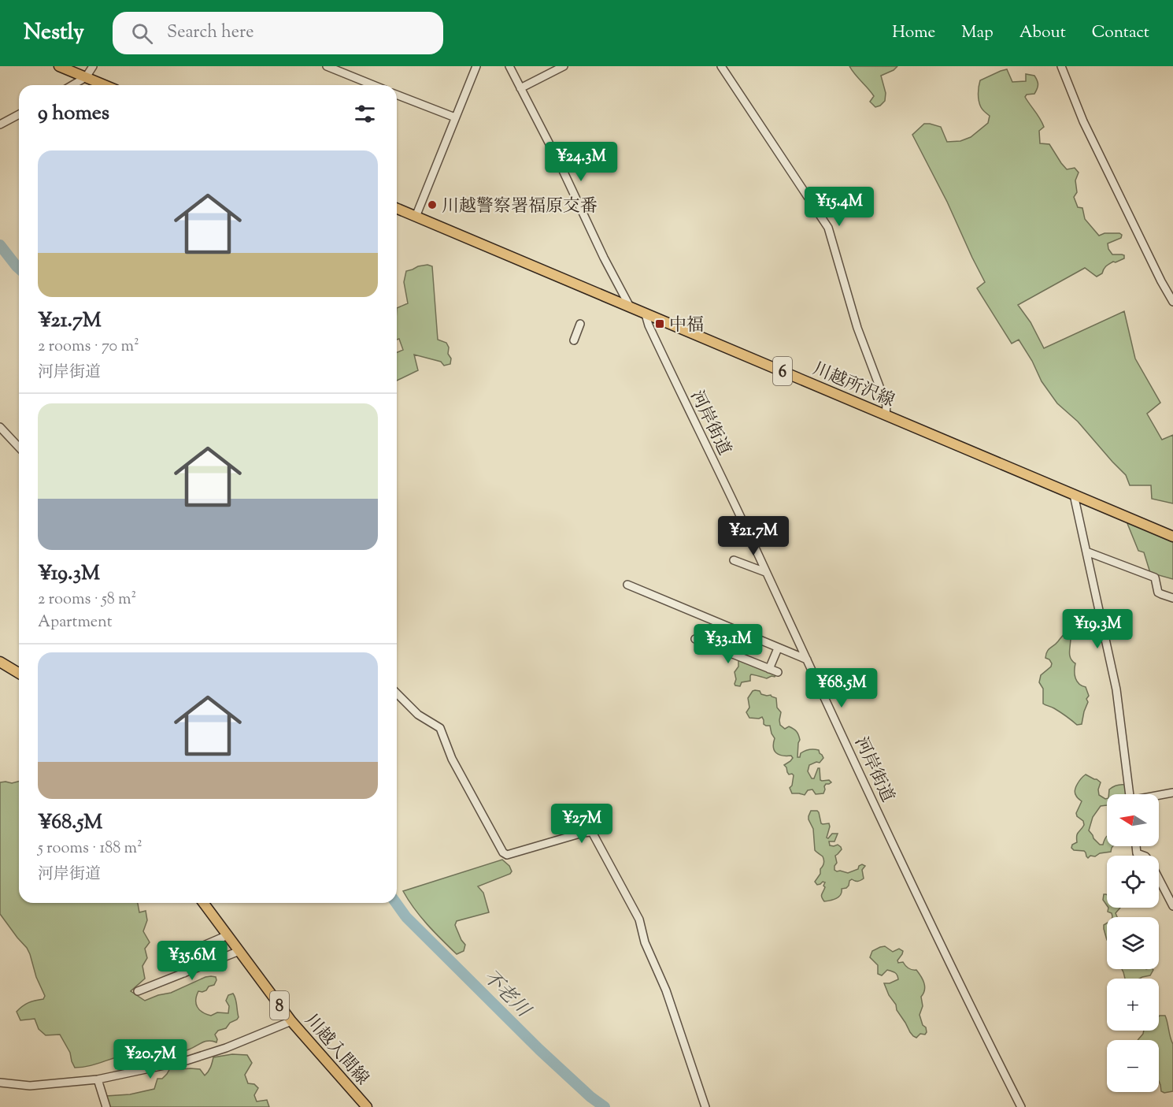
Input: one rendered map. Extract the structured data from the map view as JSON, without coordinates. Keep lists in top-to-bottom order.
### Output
{
  "streets": {
    "main road": [
      "6",
      "川越所沢線",
      "8",
      "川越入間線"
    ],
    "street": ["河岸街道"]
  },
  "crossings": [
    ["川越所沢線", "河岸街道"]
  ],
  "water": ["不老川"],
  "places": {
    "other": ["川越警察署福原交番"],
    "transit": ["中福"]
  },
  "north": "left",
  "page": {
    "header": "Nestly",
    "search": "Search here",
    "nav": [
      "Home",
      "Map",
      "About",
      "Contact"
    ],
    "heading": "9 homes",
    "price": [
      "¥24.3M",
      "¥15.4M",
      "¥21.7M",
      "¥19.3M",
      "¥33.1M",
      "¥68.5M",
      "¥27M",
      "¥35.6M",
      "¥20.7M"
    ],
    "list": [
      {
        "name": "¥21.7M",
        "note": "2 rooms · 70 m² · 河岸街道"
      },
      {
        "name": "¥19.3M",
        "note": "2 rooms · 58 m² · Apartment"
      },
      {
        "name": "¥68.5M",
        "note": "5 rooms · 188 m² · 河岸街道"
      }
    ],
    "map_buttons": ["+", "−"]
  }
}
